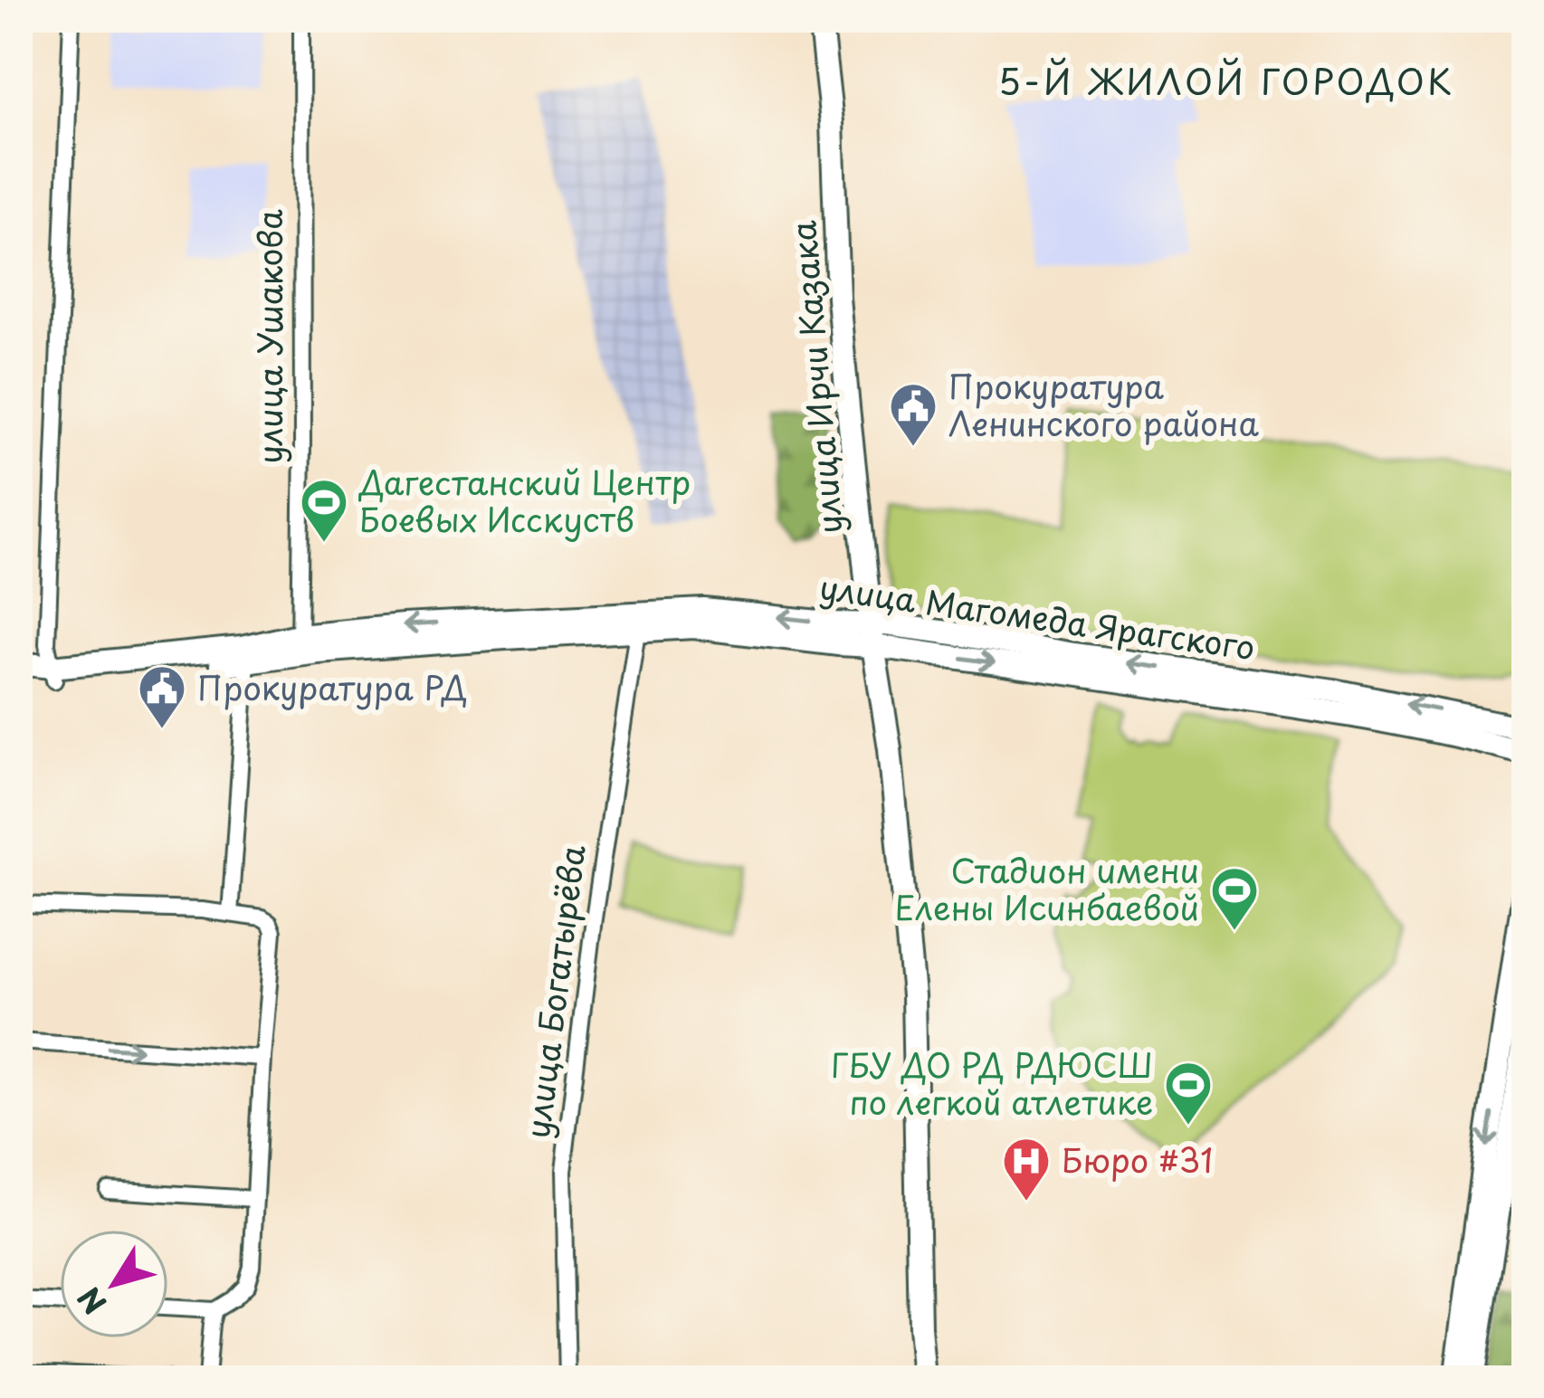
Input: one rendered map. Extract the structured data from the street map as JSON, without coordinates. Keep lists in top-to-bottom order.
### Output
{
  "streets": {
    "main road": ["улица Ирчи Казака", "улица Магомеда Ярагского"],
    "street": ["улица Ушакова", "улица Богатырёва"]
  },
  "crossings": [
    ["улица Ушакова", "улица Магомеда Ярагского"],
    ["улица Ирчи Казака", "улица Магомеда Ярагского"],
    ["улица Магомеда Ярагского", "улица Богатырёва"]
  ],
  "districts": ["5-Й ЖИЛОЙ ГОРОДОК"],
  "places": {
    "public building": ["Прокуратура Ленинского района", "Прокуратура РД"],
    "sports": ["Дагестанский Центр Боевых Исскуств", "Стадион имени Елены Исинбаевой", "ГБУ ДО РД РДЮСШ по легкой атлетике"],
    "hospital": ["Бюро #31"]
  },
  "north": "bottom left"
}
